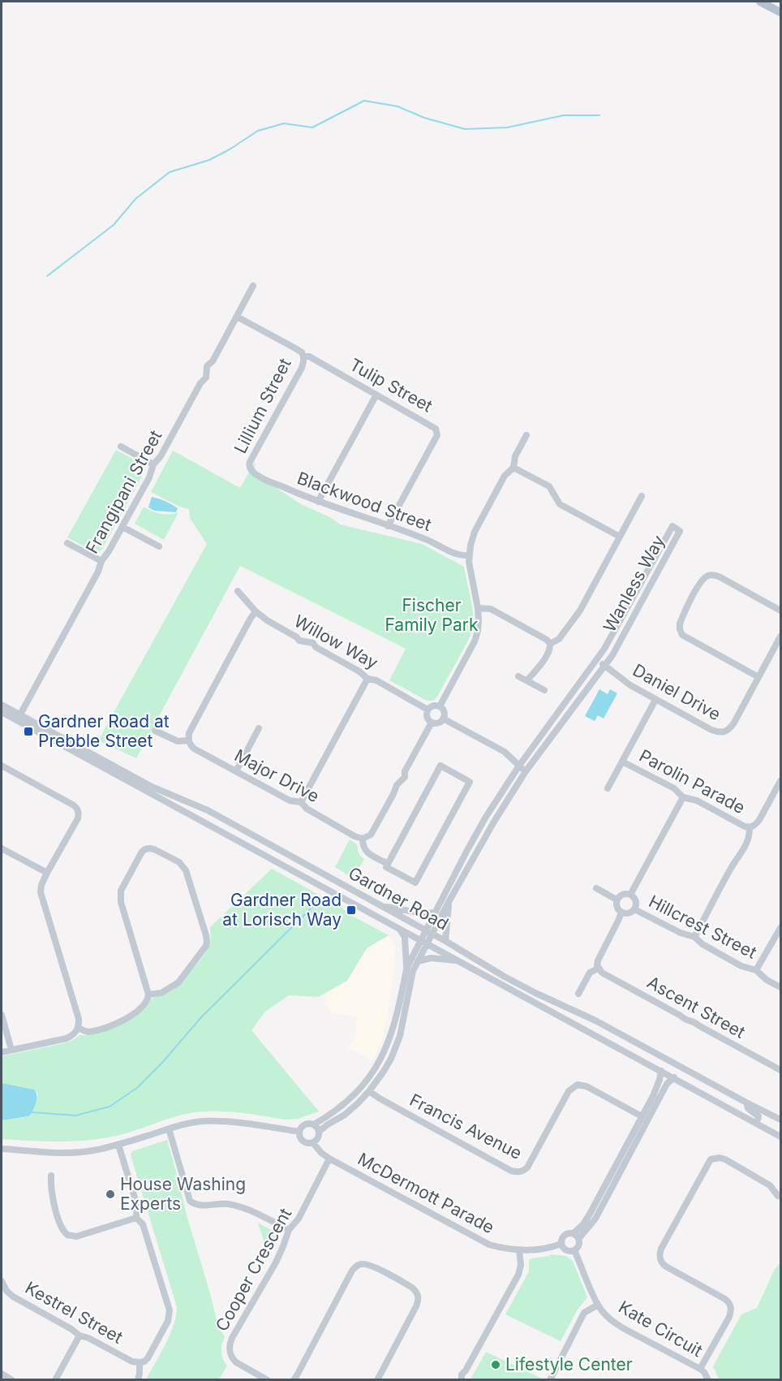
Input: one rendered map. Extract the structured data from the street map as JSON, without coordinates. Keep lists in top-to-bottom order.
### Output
{
  "streets": {
    "street": [
      "Tulip Street",
      "Lillium Street",
      "Frangipani Street",
      "Blackwood Street",
      "Wanless Way",
      "Willow Way",
      "Daniel Drive",
      "Major Drive",
      "Parolin Parade",
      "Gardner Road",
      "Hillcrest Street",
      "Ascent Street",
      "Francis Avenue",
      "McDermott Parade",
      "Cooper Crescent",
      "Kestrel Street",
      "Kate Circuit"
    ]
  },
  "crossings": [
    ["Tulip Street", "Lillium Street"],
    ["Tulip Street", "Frangipani Street"],
    ["Tulip Street", "Blackwood Street"],
    ["Lillium Street", "Blackwood Street"],
    ["Frangipani Street", "Gardner Road"],
    ["Wanless Way", "Daniel Drive"],
    ["Wanless Way", "Gardner Road"],
    ["McDermott Parade", "Cooper Crescent"],
    ["McDermott Parade", "Kate Circuit"]
  ],
  "parks": ["Fischer Family Park"],
  "places": {
    "transit": ["Gardner Road at Prebble Street", "Gardner Road at Lorisch Way"],
    "other": ["House Washing Experts", "Lifestyle Center"]
  }
}
